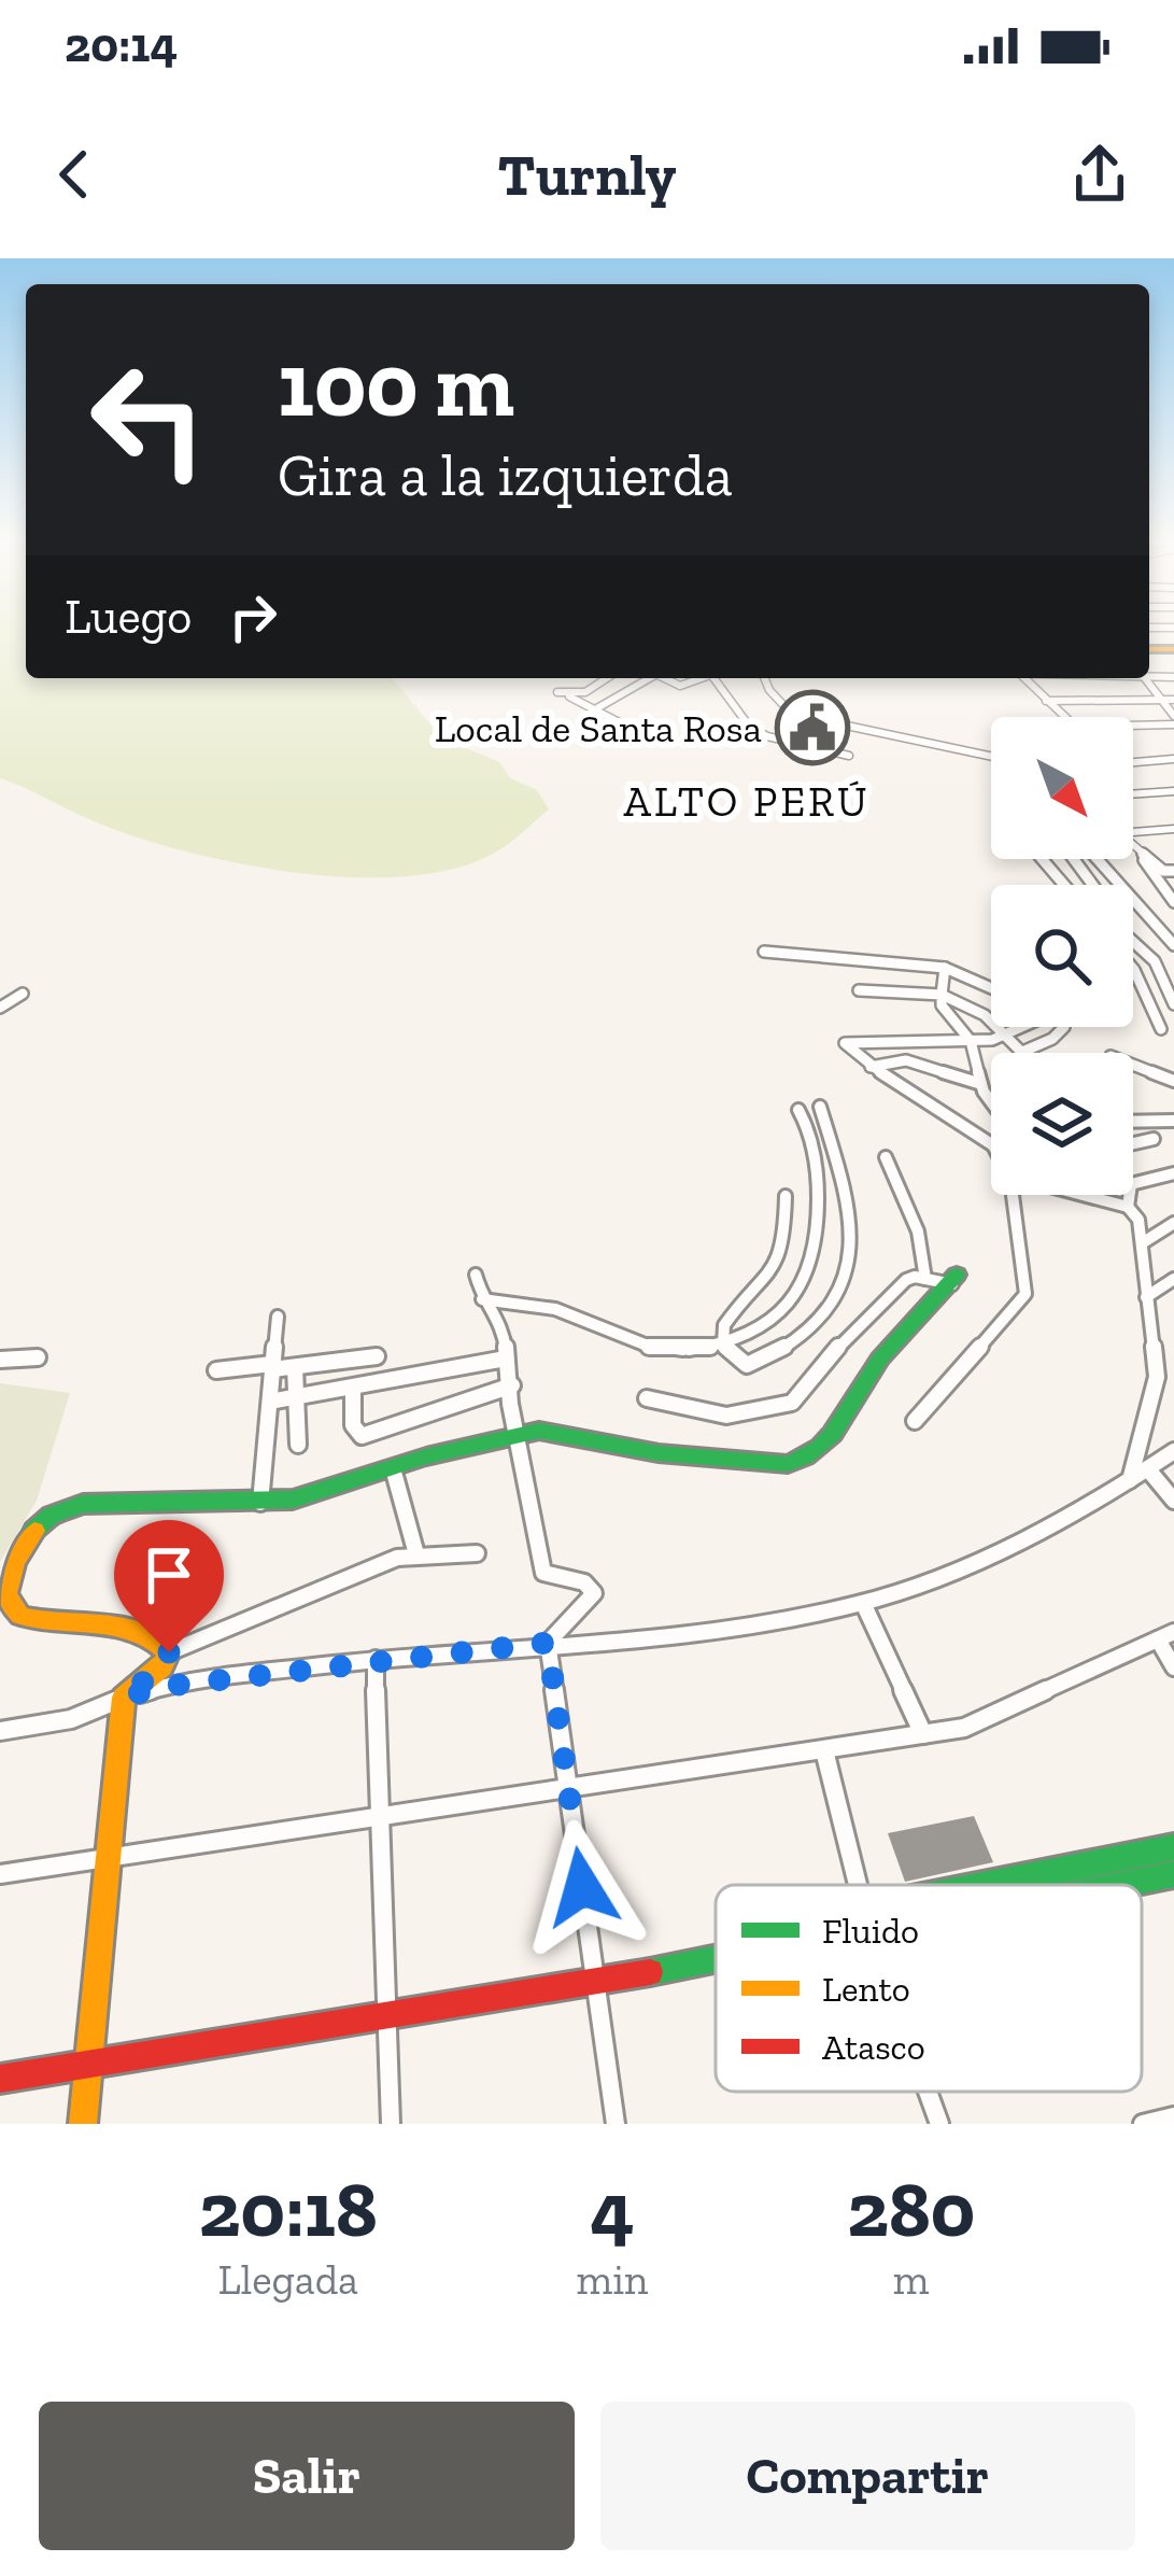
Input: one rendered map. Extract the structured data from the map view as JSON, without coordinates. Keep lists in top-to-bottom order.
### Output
{
  "districts": ["ALTO PERÚ"],
  "places": {
    "public building": ["Local de Santa Rosa"]
  },
  "legend": ["Fluido", "Lento", "Atasco"],
  "north": "bottom right",
  "page": {
    "status": "20:14",
    "header": "Turnly",
    "turn": ["100 m", "Gira a la izquierda"],
    "then": "Luego",
    "eta": [
      "20:18",
      "Llegada",
      "4",
      "min",
      "280",
      "m"
    ],
    "buttons": ["Salir", "Compartir"]
  }
}
